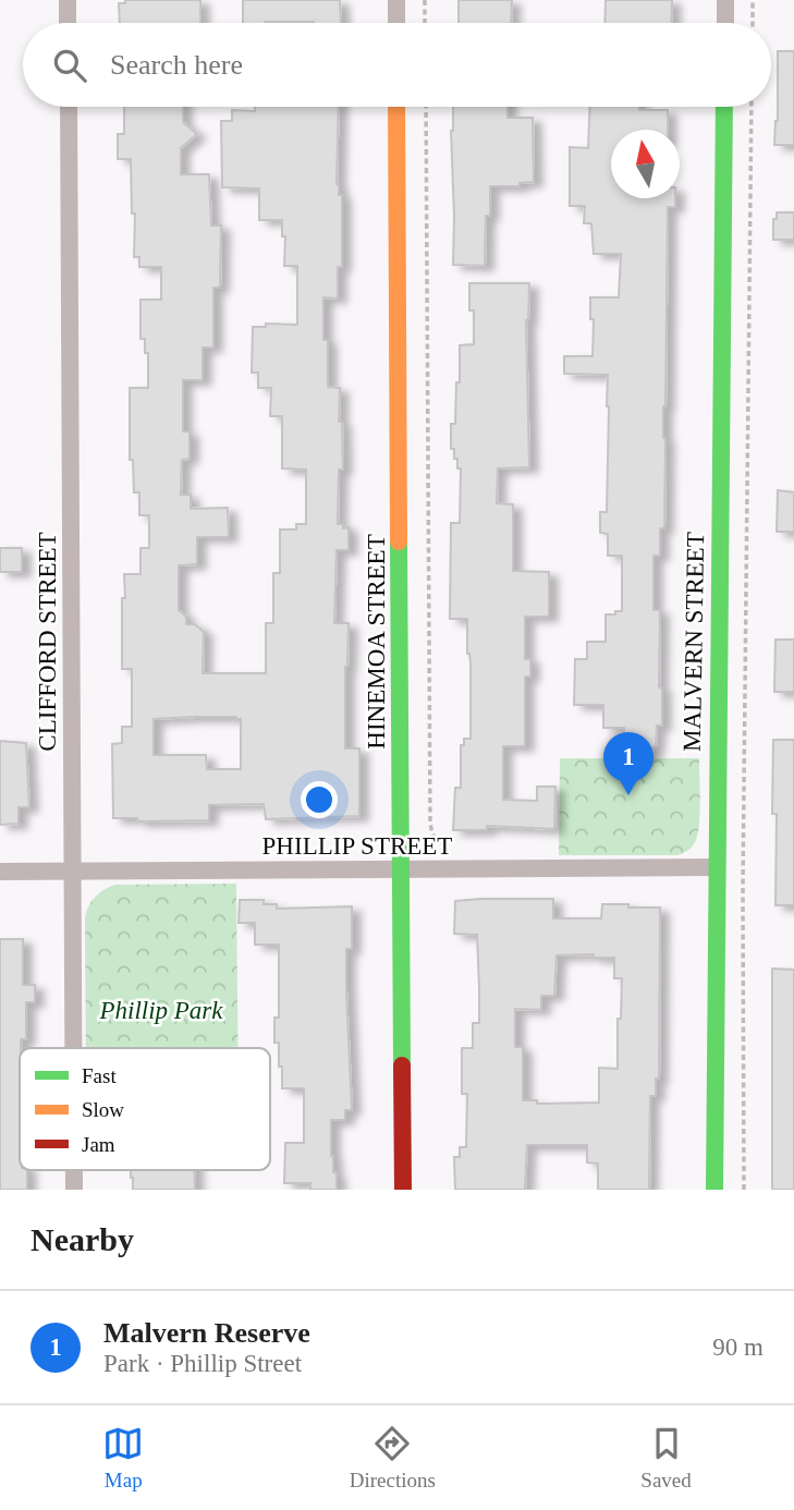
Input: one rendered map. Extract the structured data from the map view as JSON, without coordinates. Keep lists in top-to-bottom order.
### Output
{
  "streets": {
    "street": [
      "CLIFFORD STREET",
      "HINEMOA STREET",
      "MALVERN STREET",
      "PHILLIP STREET"
    ]
  },
  "crossings": [
    ["CLIFFORD STREET", "PHILLIP STREET"],
    ["HINEMOA STREET", "PHILLIP STREET"],
    ["MALVERN STREET", "PHILLIP STREET"]
  ],
  "parks": ["Phillip Park"],
  "legend": ["Fast", "Slow", "Jam"],
  "north": "top",
  "page": {
    "search": "Search here",
    "pins": "1",
    "heading": "Nearby",
    "list": [
      {
        "mark": "1",
        "name": "Malvern Reserve",
        "note": "Park · Phillip Street",
        "value": "90 m"
      }
    ],
    "nav": ["Map", "Directions", "Saved"]
  }
}
